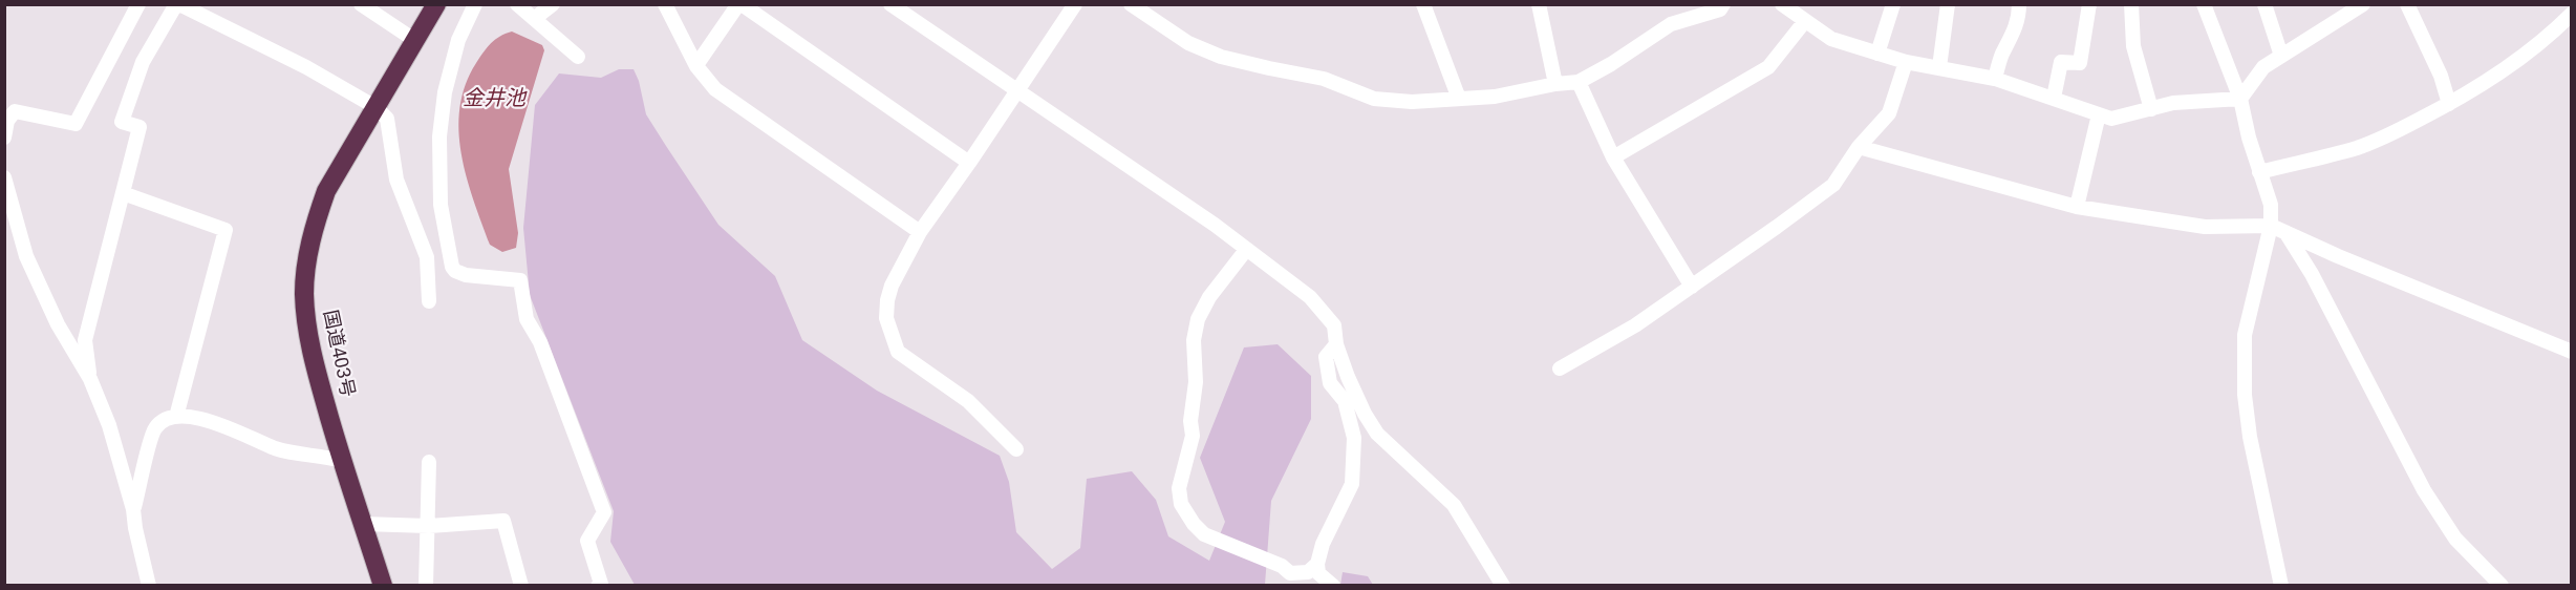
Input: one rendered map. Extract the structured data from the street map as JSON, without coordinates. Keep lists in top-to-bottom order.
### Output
{
  "streets": {
    "highway": ["国道403号"]
  },
  "water": ["金井池"]
}
